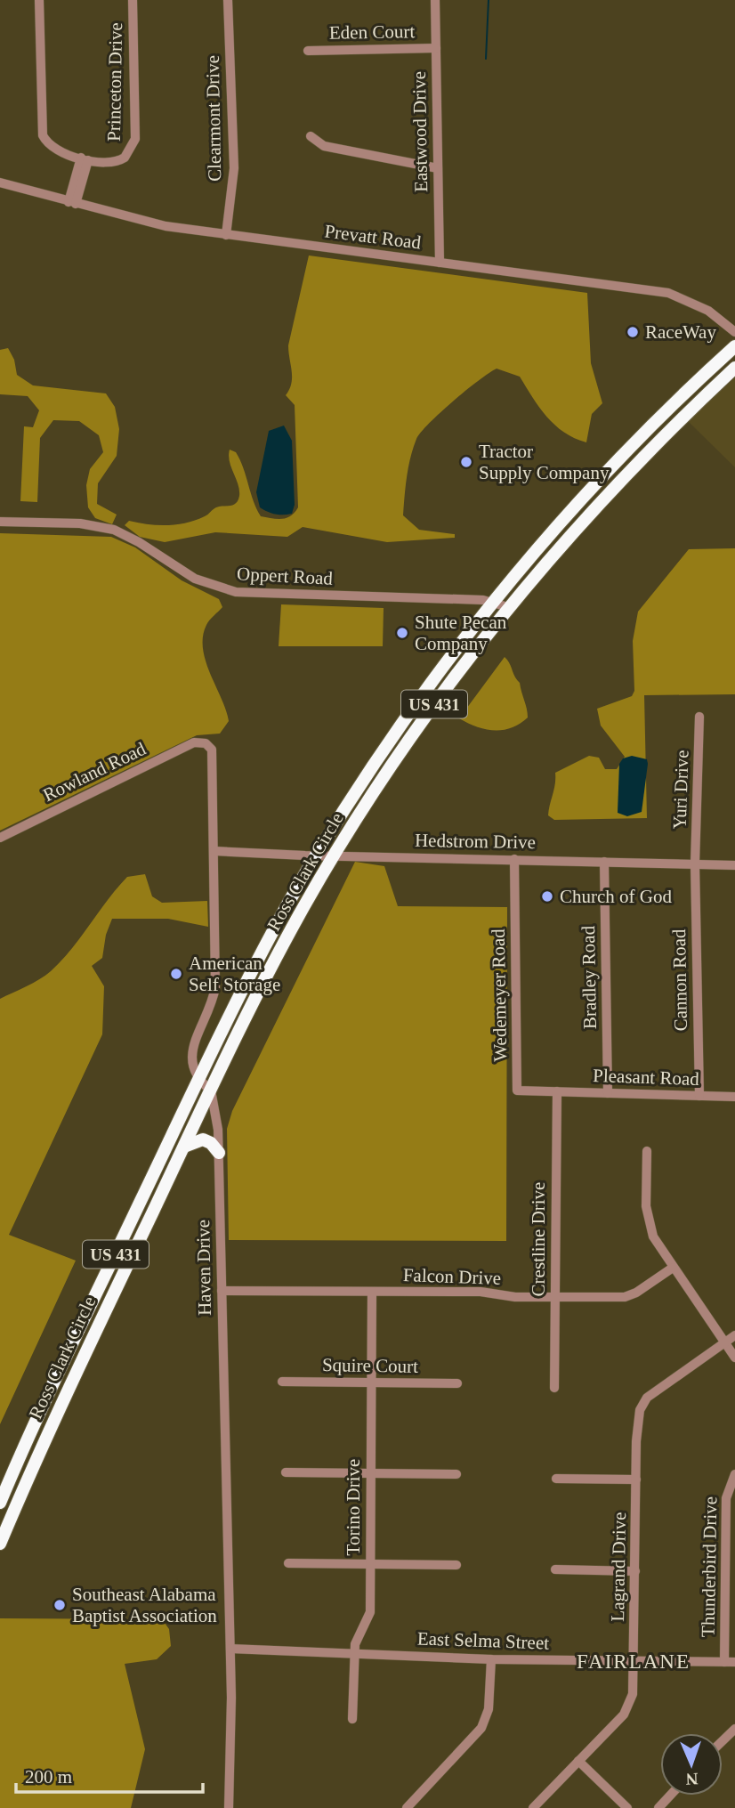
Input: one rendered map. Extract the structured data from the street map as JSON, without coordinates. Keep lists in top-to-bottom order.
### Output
{
  "streets": {
    "highway": ["US 431", "Ross Clark Circle"],
    "street": [
      "Eden Court",
      "Princeton Drive",
      "Clearmont Drive",
      "Eastwood Drive",
      "Prevatt Road",
      "Oppert Road",
      "Rowland Road",
      "Yuri Drive",
      "Hedstrom Drive",
      "Bradley Road",
      "Cannon Road",
      "Wedemeyer Road",
      "Pleasant Road",
      "Crestline Drive",
      "Haven Drive",
      "Falcon Drive",
      "Squire Court",
      "Torino Drive",
      "Lagrand Drive",
      "Thunderbird Drive",
      "East Selma Street"
    ]
  },
  "crossings": [
    ["Eden Court", "Eastwood Drive"],
    ["Clearmont Drive", "Prevatt Road"],
    ["Eastwood Drive", "Prevatt Road"],
    ["Oppert Road", "Ross Clark Circle"],
    ["Rowland Road", "Hedstrom Drive"],
    ["Yuri Drive", "Hedstrom Drive"],
    ["Yuri Drive", "Cannon Road"],
    ["Hedstrom Drive", "Ross Clark Circle"],
    ["Hedstrom Drive", "Bradley Road"],
    ["Hedstrom Drive", "Cannon Road"],
    ["Hedstrom Drive", "Wedemeyer Road"],
    ["Ross Clark Circle", "Haven Drive"],
    ["Bradley Road", "Pleasant Road"],
    ["Cannon Road", "Pleasant Road"],
    ["Wedemeyer Road", "Pleasant Road"],
    ["Wedemeyer Road", "Crestline Drive"],
    ["Pleasant Road", "Crestline Drive"],
    ["Crestline Drive", "Falcon Drive"],
    ["Haven Drive", "Falcon Drive"],
    ["Haven Drive", "East Selma Street"],
    ["Falcon Drive", "Torino Drive"],
    ["Squire Court", "Torino Drive"],
    ["Torino Drive", "East Selma Street"],
    ["Lagrand Drive", "East Selma Street"],
    ["Thunderbird Drive", "East Selma Street"]
  ],
  "districts": ["FAIRLANE"],
  "places": [
    "RaceWay",
    "Tractor Supply Company",
    "Shute Pecan Company",
    "Church of God",
    "American Self Storage",
    "Southeast Alabama Baptist Association"
  ],
  "scale_bar": "200 m",
  "north": "bottom"
}
